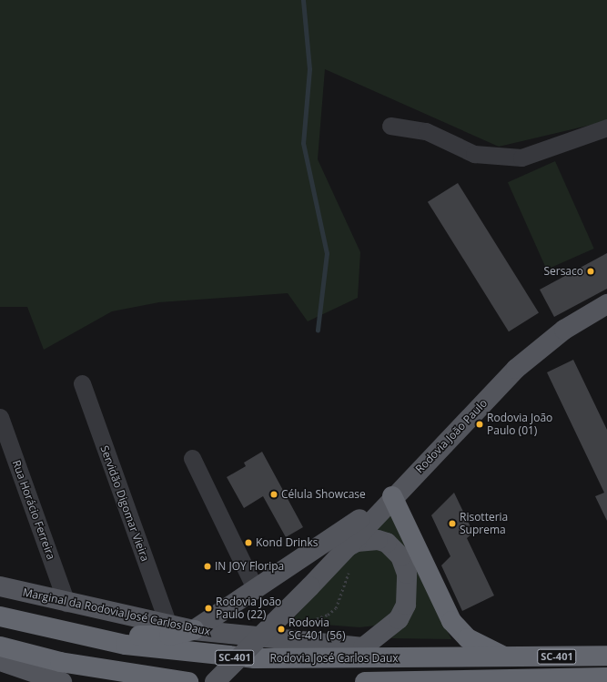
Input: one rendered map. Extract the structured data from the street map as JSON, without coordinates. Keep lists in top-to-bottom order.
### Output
{
  "streets": {
    "highway": ["SC-401", "Rodovia José Carlos Daux"],
    "main road": ["Rodovia João Paulo", "Marginal da Rodovia José Carlos Daux"],
    "street": ["Servidão Digomar Vieira", "Rua Horácio Ferreira"]
  },
  "crossings": [
    ["Servidão Digomar Vieira", "Marginal da Rodovia José Carlos Daux"],
    ["Rua Horácio Ferreira", "Marginal da Rodovia José Carlos Daux"]
  ],
  "places": [
    "Sersaco",
    "Rodovia João Paulo (01)",
    "Célula Showcase",
    "Risotteria Suprema",
    "Kond Drinks",
    "IN JOY Floripa",
    "Rodovia João Paulo (22)",
    "Rodovia SC-401 (56)"
  ]
}
